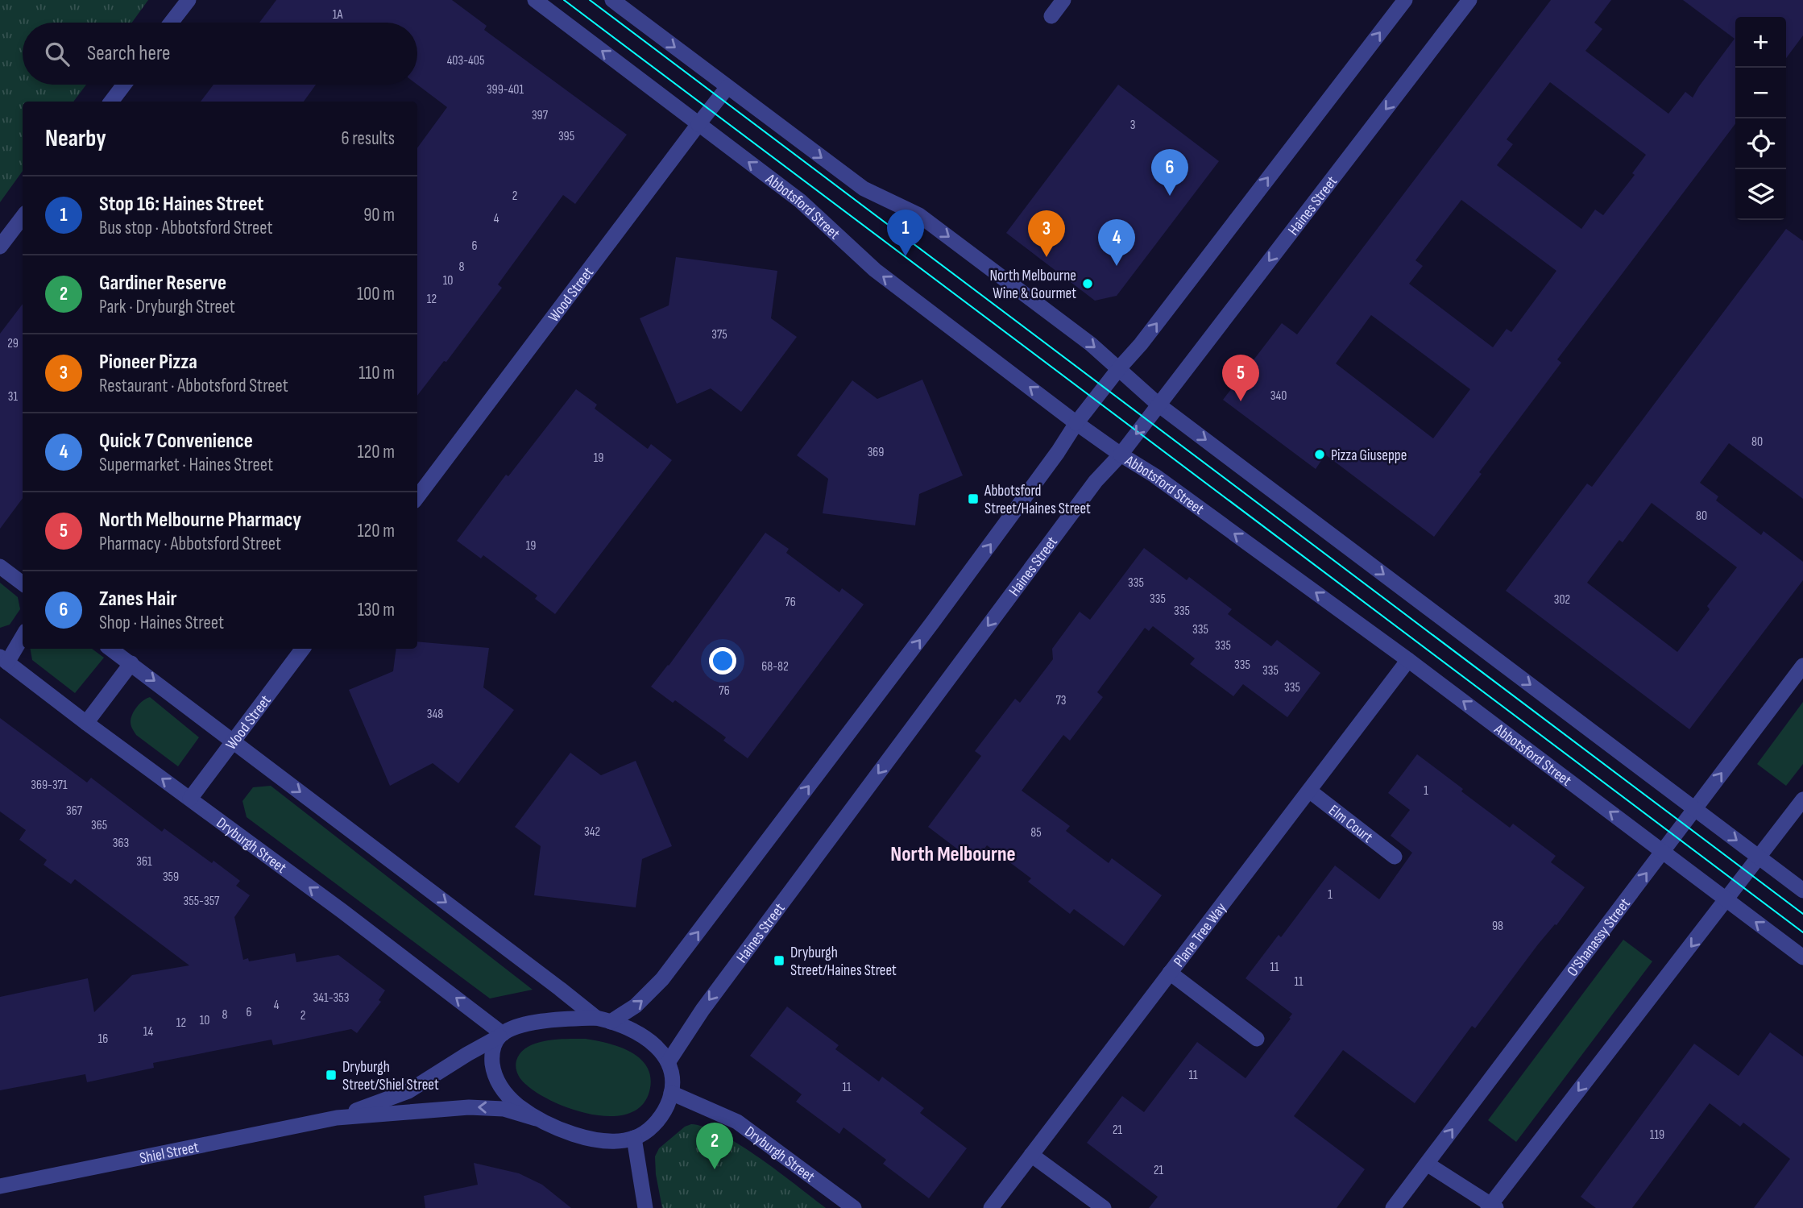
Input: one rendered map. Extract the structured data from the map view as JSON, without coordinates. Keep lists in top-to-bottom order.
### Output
{
  "streets": {
    "street": [
      "Haines Street",
      "Abbotsford Street",
      "Wood Street",
      "Elm Court",
      "Dryburgh Street",
      "Plane Tree Way",
      "O'Shanassy Street",
      "Shiel Street"
    ]
  },
  "crossings": [
    ["Haines Street", "Abbotsford Street"],
    ["Haines Street", "Dryburgh Street"],
    ["Haines Street", "Shiel Street"],
    ["Abbotsford Street", "Wood Street"],
    ["Abbotsford Street", "Plane Tree Way"],
    ["Abbotsford Street", "O'Shanassy Street"],
    ["Wood Street", "Dryburgh Street"],
    ["Elm Court", "Plane Tree Way"],
    ["Dryburgh Street", "Shiel Street"]
  ],
  "districts": ["North Melbourne"],
  "places": {
    "other": ["North Melbourne Wine & Gourmet", "Pizza Giuseppe"],
    "transit": ["Abbotsford Street/Haines Street", "Dryburgh Street/Haines Street", "Dryburgh Street/Shiel Street"]
  },
  "house_numbers": [
    "1A",
    "403-405",
    "399-401",
    "397",
    "3",
    "395",
    "2",
    "4",
    "6",
    "8",
    "10",
    "12",
    "375",
    "29",
    "340",
    "31",
    "80",
    "369",
    "19",
    "80",
    "19",
    "335",
    "335",
    "302",
    "76",
    "335",
    "335",
    "335",
    "335",
    "68-82",
    "335",
    "335",
    "76",
    "73",
    "348",
    "369-371",
    "1",
    "367",
    "365",
    "342",
    "85",
    "363",
    "361",
    "359",
    "1",
    "355-357",
    "98",
    "11",
    "11",
    "341-353",
    "4",
    "6",
    "8",
    "2",
    "10",
    "12",
    "14",
    "16",
    "11",
    "11",
    "21",
    "119",
    "21"
  ],
  "page": {
    "map_buttons": ["+", "−"],
    "search": "Search here",
    "heading": ["Nearby", "6 results"],
    "pins": [
      "6",
      "1",
      "3",
      "4",
      "5",
      "2"
    ],
    "list": [
      {
        "mark": "1",
        "name": "Stop 16: Haines Street",
        "note": "Bus stop · Abbotsford Street",
        "value": "90 m"
      },
      {
        "mark": "2",
        "name": "Gardiner Reserve",
        "note": "Park · Dryburgh Street",
        "value": "100 m"
      },
      {
        "mark": "3",
        "name": "Pioneer Pizza",
        "note": "Restaurant · Abbotsford Street",
        "value": "110 m"
      },
      {
        "mark": "4",
        "name": "Quick 7 Convenience",
        "note": "Supermarket · Haines Street",
        "value": "120 m"
      },
      {
        "mark": "5",
        "name": "North Melbourne Pharmacy",
        "note": "Pharmacy · Abbotsford Street",
        "value": "120 m"
      },
      {
        "mark": "6",
        "name": "Zanes Hair",
        "note": "Shop · Haines Street",
        "value": "130 m"
      }
    ]
  }
}
